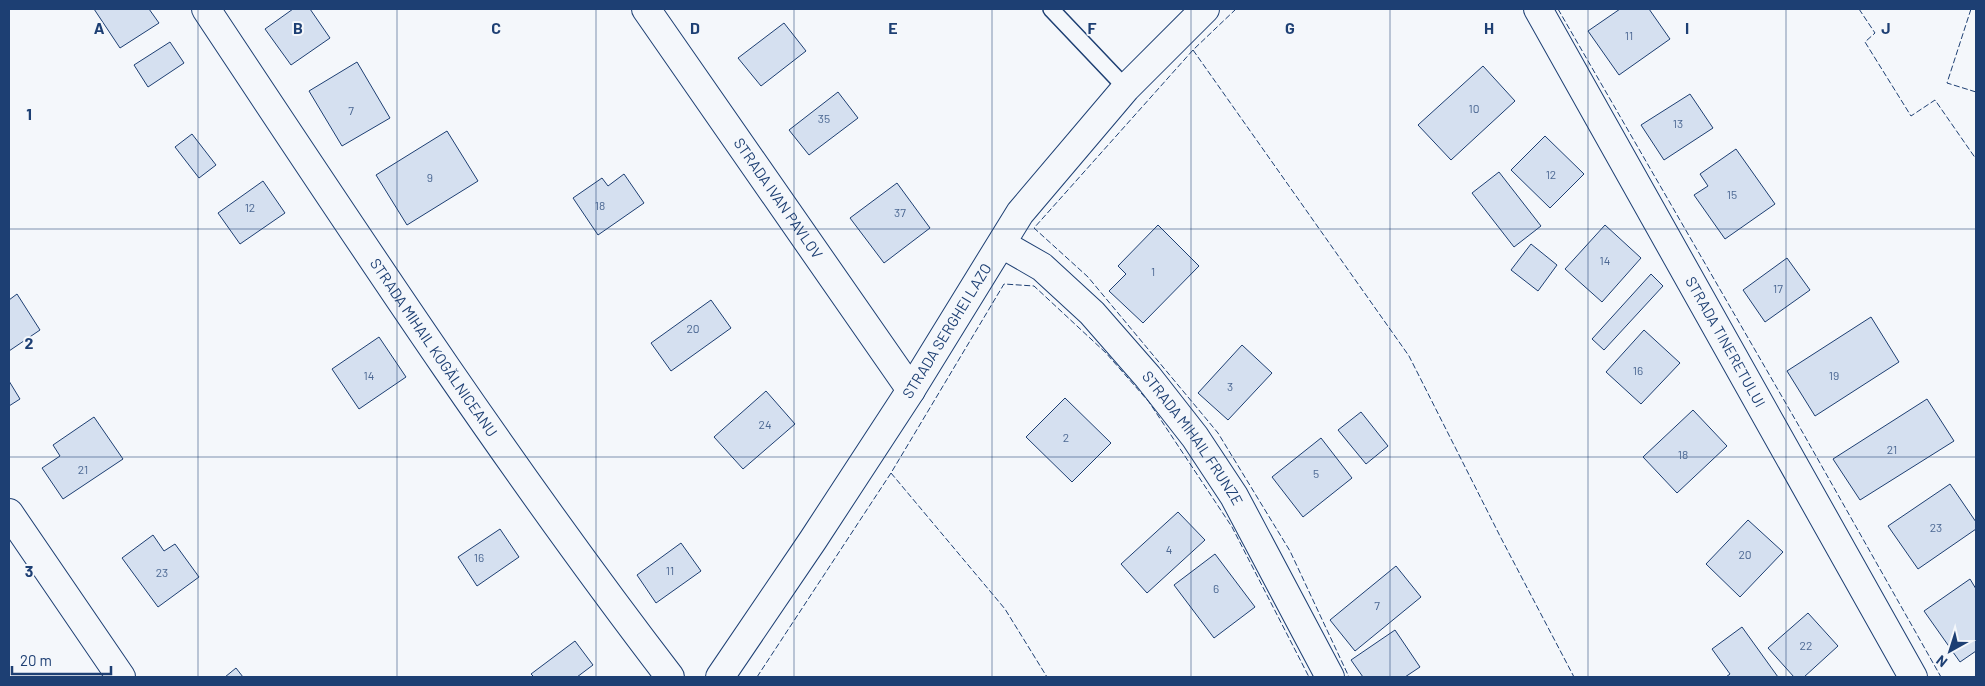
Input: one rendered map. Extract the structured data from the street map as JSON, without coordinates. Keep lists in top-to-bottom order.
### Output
{
  "streets": {
    "street": [
      "STRADA IVAN PAVLOV",
      "STRADA SERGHEI LAZO",
      "STRADA TINERETULUI",
      "STRADA MIHAIL KOGĂLNICEANU",
      "STRADA MIHAIL FRUNZE"
    ]
  },
  "crossings": [
    ["STRADA IVAN PAVLOV", "STRADA SERGHEI LAZO"],
    ["STRADA SERGHEI LAZO", "STRADA MIHAIL FRUNZE"]
  ],
  "house_numbers": [
    "11",
    "10",
    "7",
    "35",
    "13",
    "12",
    "9",
    "15",
    "18",
    "12",
    "37",
    "14",
    "1",
    "17",
    "20",
    "16",
    "14",
    "19",
    "3",
    "24",
    "2",
    "21",
    "18",
    "21",
    "5",
    "23",
    "4",
    "20",
    "16",
    "11",
    "23",
    "6",
    "7",
    "22"
  ],
  "scale_bar": "20 m",
  "north": "bottom left",
  "grid": {
    "columns": [
      "A",
      "B",
      "C",
      "D",
      "E",
      "F",
      "G",
      "H",
      "I",
      "J"
    ],
    "rows": ["1", "2", "3"]
  }
}
